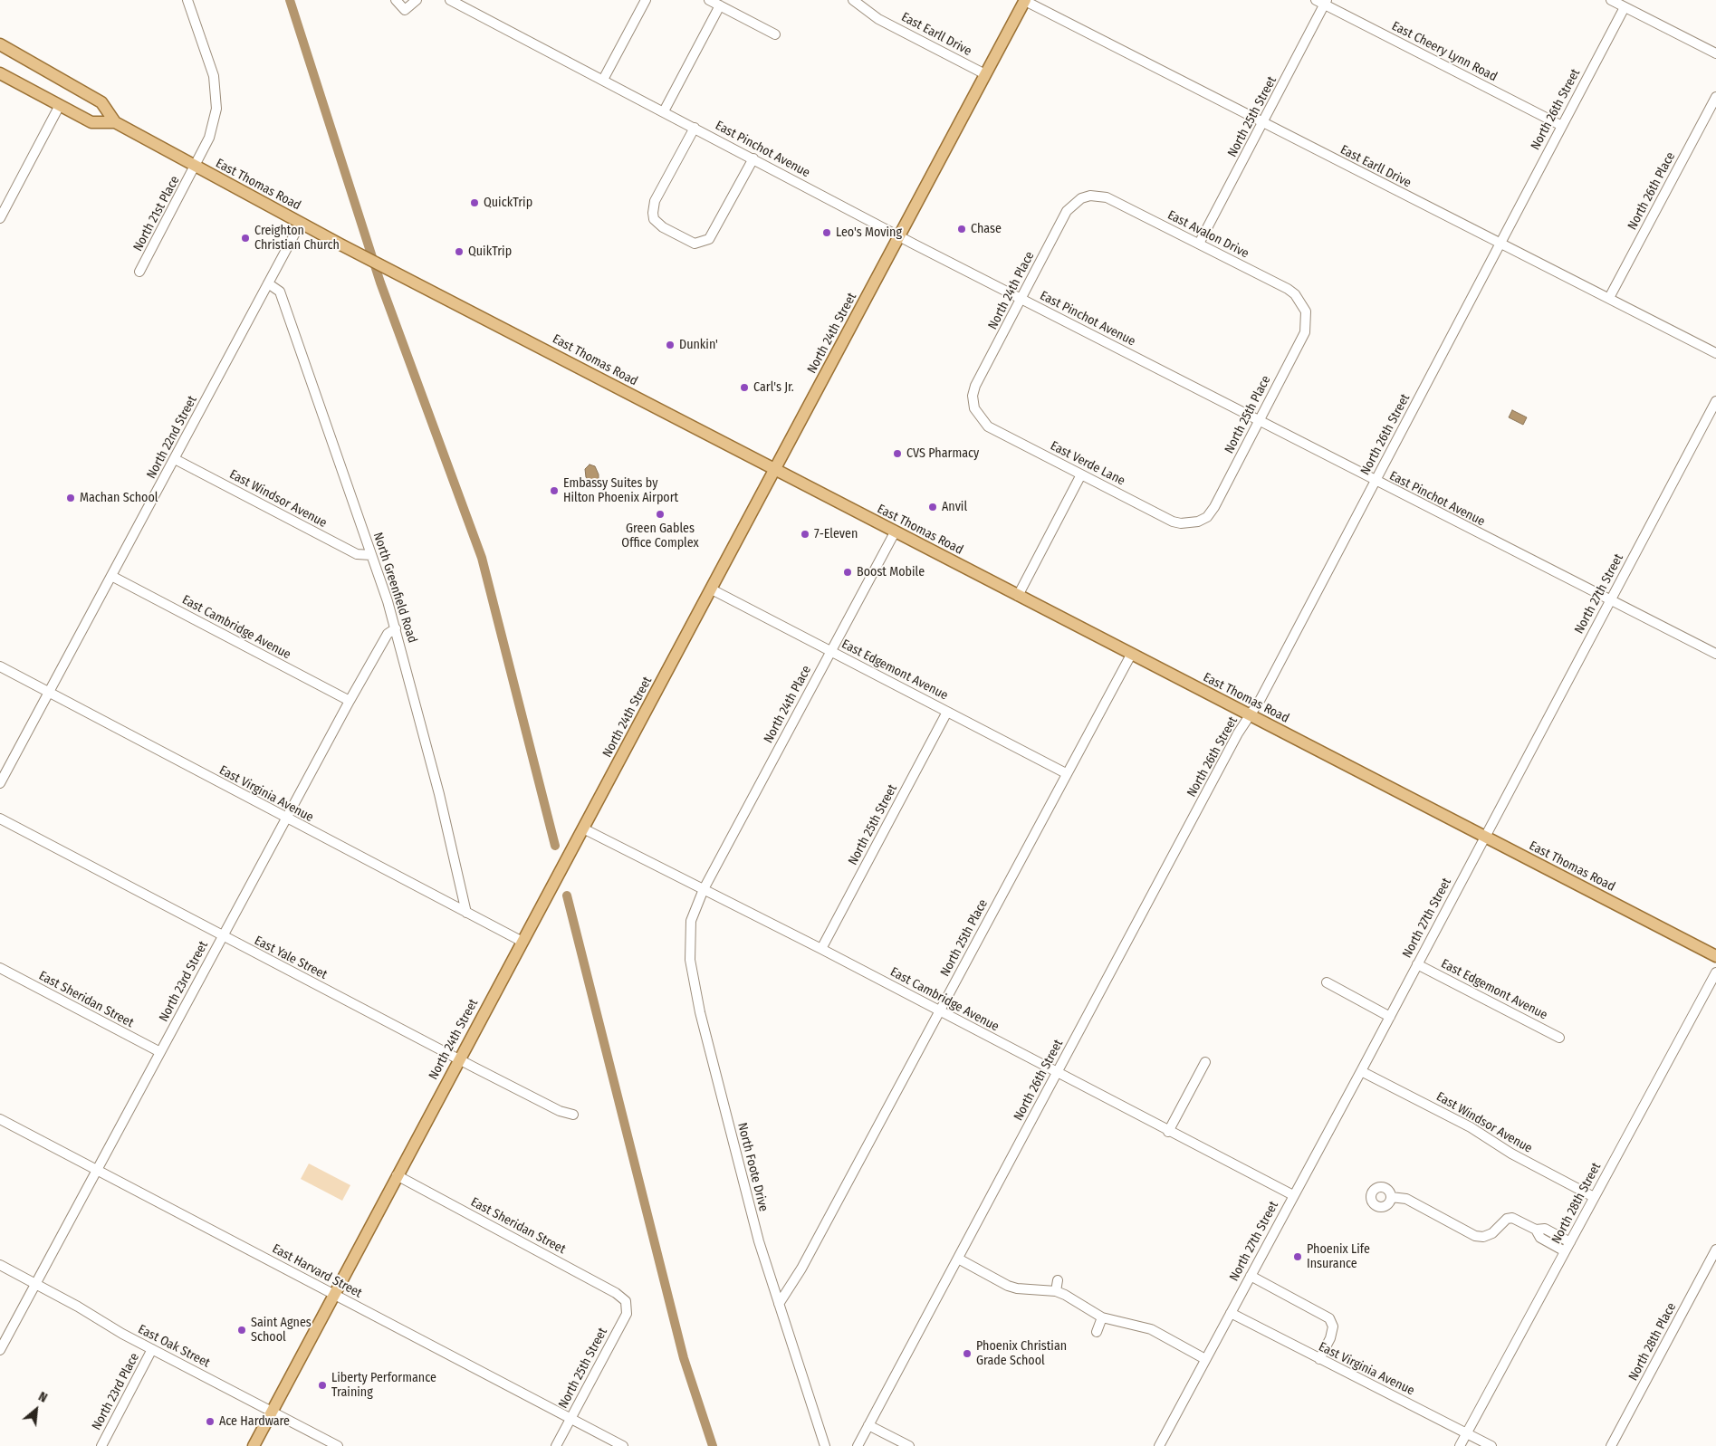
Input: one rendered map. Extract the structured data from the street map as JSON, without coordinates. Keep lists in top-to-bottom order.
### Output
{
  "streets": {
    "main road": ["East Thomas Road", "North 24th Street"],
    "street": [
      "East Earll Drive",
      "East Cheery Lynn Road",
      "North 26th Street",
      "North 25th Street",
      "East Pinchot Avenue",
      "North 26th Place",
      "North 21st Place",
      "East Avalon Drive",
      "North 24th Place",
      "North 25th Place",
      "North 22nd Street",
      "East Verde Lane",
      "East Windsor Avenue",
      "North Greenfield Road",
      "North 27th Street",
      "East Cambridge Avenue",
      "East Edgemont Avenue",
      "East Virginia Avenue",
      "East Yale Street",
      "North 23rd Street",
      "East Sheridan Street",
      "North Foote Drive",
      "North 28th Street",
      "East Harvard Street",
      "North 28th Place",
      "East Oak Street",
      "North 23rd Place"
    ]
  },
  "crossings": [
    ["East Earll Drive", "North 26th Street"],
    ["East Earll Drive", "North 25th Street"],
    ["East Earll Drive", "North 26th Place"],
    ["East Earll Drive", "North 24th Street"],
    ["East Cheery Lynn Road", "North 26th Street"],
    ["East Cheery Lynn Road", "North 25th Street"],
    ["North 26th Street", "East Pinchot Avenue"],
    ["North 26th Street", "East Thomas Road"],
    ["North 26th Street", "East Cambridge Avenue"],
    ["North 25th Street", "East Avalon Drive"],
    ["North 25th Street", "East Cambridge Avenue"],
    ["North 25th Street", "East Edgemont Avenue"],
    ["North 25th Street", "East Sheridan Street"],
    ["North 25th Street", "East Harvard Street"],
    ["East Pinchot Avenue", "North 24th Place"],
    ["East Pinchot Avenue", "North 24th Street"],
    ["East Pinchot Avenue", "North 25th Place"],
    ["East Pinchot Avenue", "North 27th Street"],
    ["East Thomas Road", "North 21st Place"],
    ["East Thomas Road", "North 24th Place"],
    ["East Thomas Road", "North 24th Street"],
    ["East Thomas Road", "North 25th Place"],
    ["East Thomas Road", "North 22nd Street"],
    ["East Thomas Road", "North 27th Street"],
    ["East Avalon Drive", "North 24th Place"],
    ["East Avalon Drive", "North 25th Place"],
    ["North 24th Place", "East Verde Lane"],
    ["North 24th Place", "East Cambridge Avenue"],
    ["North 24th Place", "East Edgemont Avenue"],
    ["North 24th Place", "North Foote Drive"],
    ["North 24th Street", "East Cambridge Avenue"],
    ["North 24th Street", "East Edgemont Avenue"],
    ["North 24th Street", "East Virginia Avenue"],
    ["North 24th Street", "East Yale Street"],
    ["North 24th Street", "East Sheridan Street"],
    ["North 24th Street", "East Harvard Street"],
    ["North 24th Street", "East Oak Street"],
    ["North 25th Place", "East Verde Lane"],
    ["North 25th Place", "East Cambridge Avenue"],
    ["North 25th Place", "East Edgemont Avenue"],
    ["North 25th Place", "North Foote Drive"],
    ["North 22nd Street", "East Windsor Avenue"],
    ["North 22nd Street", "North Greenfield Road"],
    ["North 22nd Street", "East Cambridge Avenue"],
    ["North 22nd Street", "East Virginia Avenue"],
    ["East Windsor Avenue", "North Greenfield Road"],
    ["East Windsor Avenue", "North 27th Street"],
    ["East Windsor Avenue", "North 28th Street"],
    ["North Greenfield Road", "East Virginia Avenue"],
    ["North Greenfield Road", "North 23rd Street"],
    ["North 27th Street", "East Cambridge Avenue"],
    ["North 27th Street", "East Edgemont Avenue"],
    ["North 27th Street", "East Virginia Avenue"],
    ["East Cambridge Avenue", "North 23rd Street"],
    ["East Cambridge Avenue", "North Foote Drive"],
    ["East Virginia Avenue", "North 23rd Street"],
    ["East Virginia Avenue", "North 28th Street"],
    ["East Yale Street", "North 23rd Street"],
    ["North 23rd Street", "East Sheridan Street"],
    ["North 23rd Street", "East Harvard Street"],
    ["North 23rd Street", "East Oak Street"],
    ["East Oak Street", "North 23rd Place"]
  ],
  "places": [
    "QuickTrip",
    "Chase",
    "Leo's Moving",
    "Creighton Christian Church",
    "QuikTrip",
    "Dunkin'",
    "Carl's Jr.",
    "CVS Pharmacy",
    "Embassy Suites by Hilton Phoenix Airport",
    "Machan School",
    "Anvil",
    "Green Gables Office Complex",
    "7-Eleven",
    "Boost Mobile",
    "Phoenix Life Insurance",
    "Saint Agnes School",
    "Phoenix Christian Grade School",
    "Liberty Performance Training",
    "Ace Hardware"
  ],
  "north": "top right"
}
